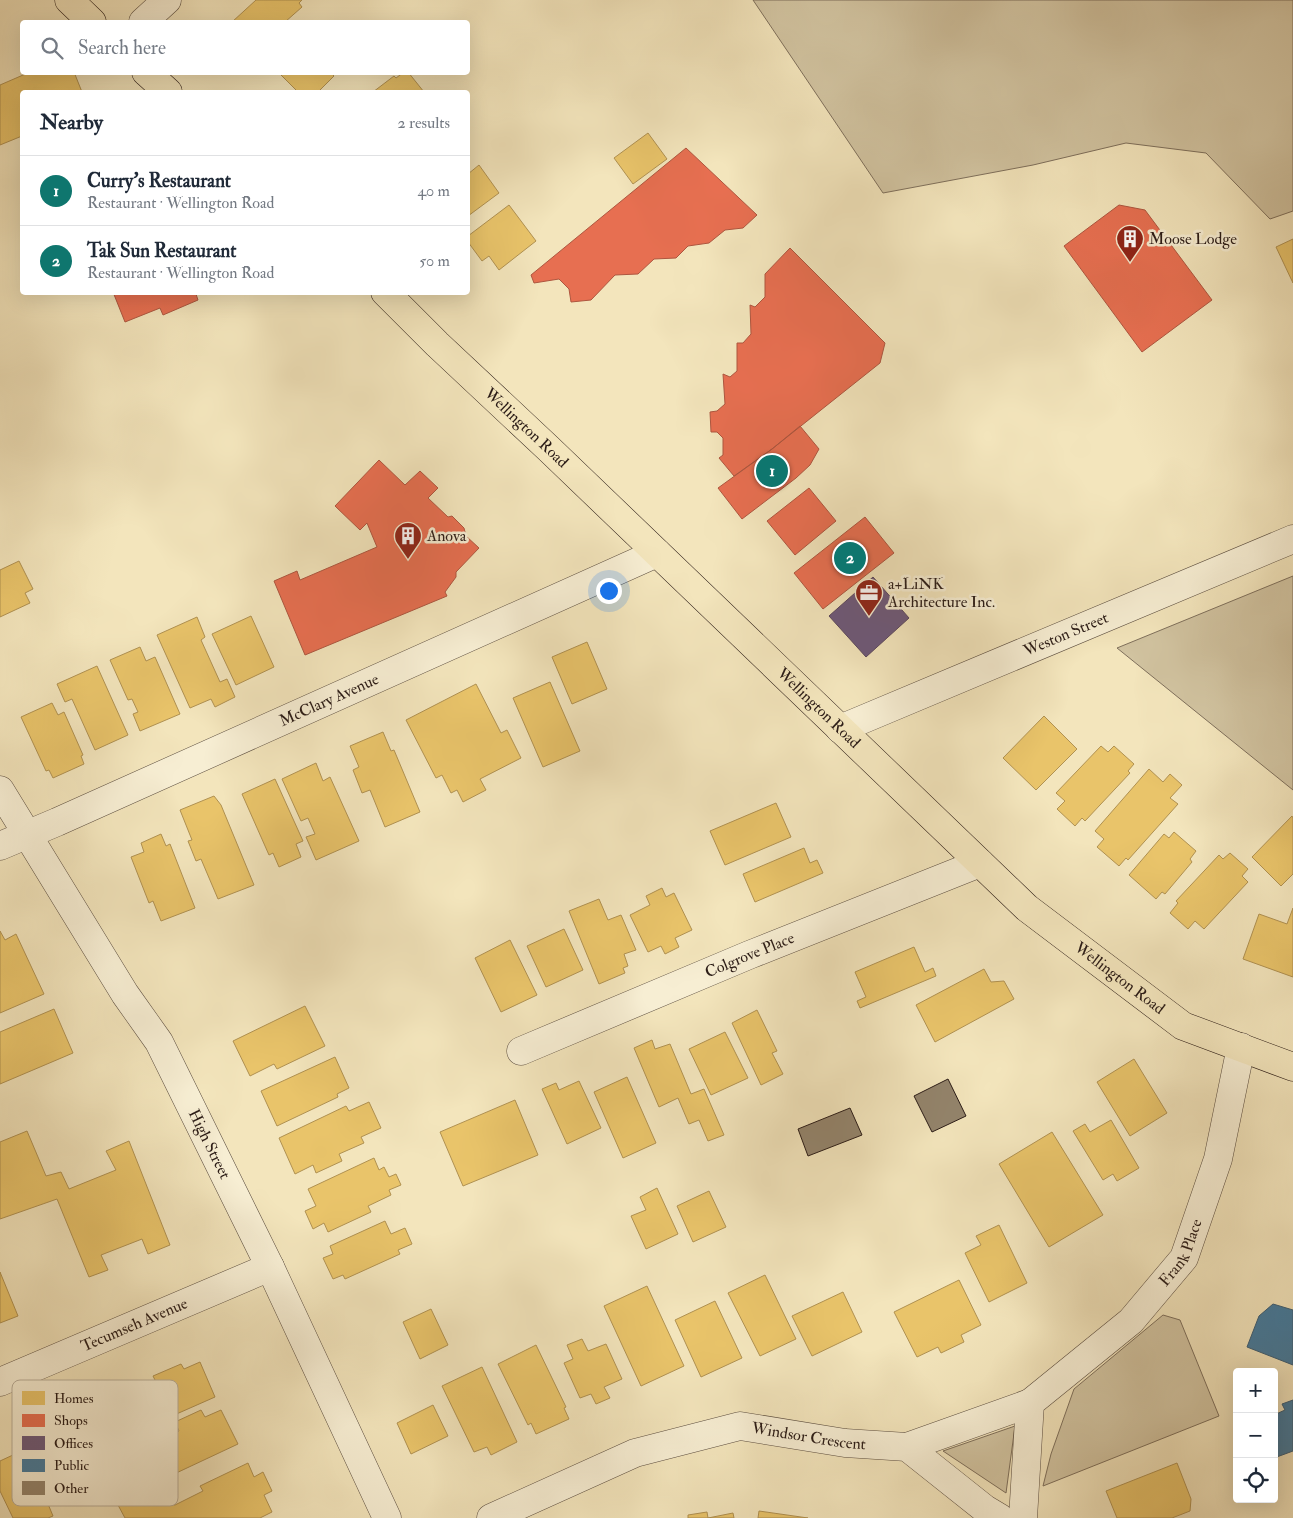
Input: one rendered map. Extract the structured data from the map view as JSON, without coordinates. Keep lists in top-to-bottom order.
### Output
{
  "streets": {
    "main road": ["Wellington Road"],
    "street": [
      "Weston Street",
      "McClary Avenue",
      "Colgrove Place",
      "High Street",
      "Frank Place",
      "Tecumseh Avenue",
      "Windsor Crescent"
    ]
  },
  "crossings": [
    ["Wellington Road", "Weston Street"],
    ["Wellington Road", "McClary Avenue"],
    ["Wellington Road", "Colgrove Place"],
    ["Wellington Road", "Frank Place"],
    ["McClary Avenue", "High Street"],
    ["High Street", "Tecumseh Avenue"],
    ["Frank Place", "Windsor Crescent"]
  ],
  "places": {
    "building": ["Moose Lodge", "Anova"],
    "office": ["a+LiNK Architecture Inc."]
  },
  "legend": [
    "Homes",
    "Shops",
    "Offices",
    "Public",
    "Other"
  ],
  "page": {
    "search": "Search here",
    "heading": ["Nearby", "2 results"],
    "list": [
      {
        "mark": "1",
        "name": "Curry's Restaurant",
        "note": "Restaurant · Wellington Road",
        "value": "40 m"
      },
      {
        "mark": "2",
        "name": "Tak Sun Restaurant",
        "note": "Restaurant · Wellington Road",
        "value": "50 m"
      }
    ],
    "pins": ["1", "2"],
    "map_buttons": ["+", "−"]
  }
}
